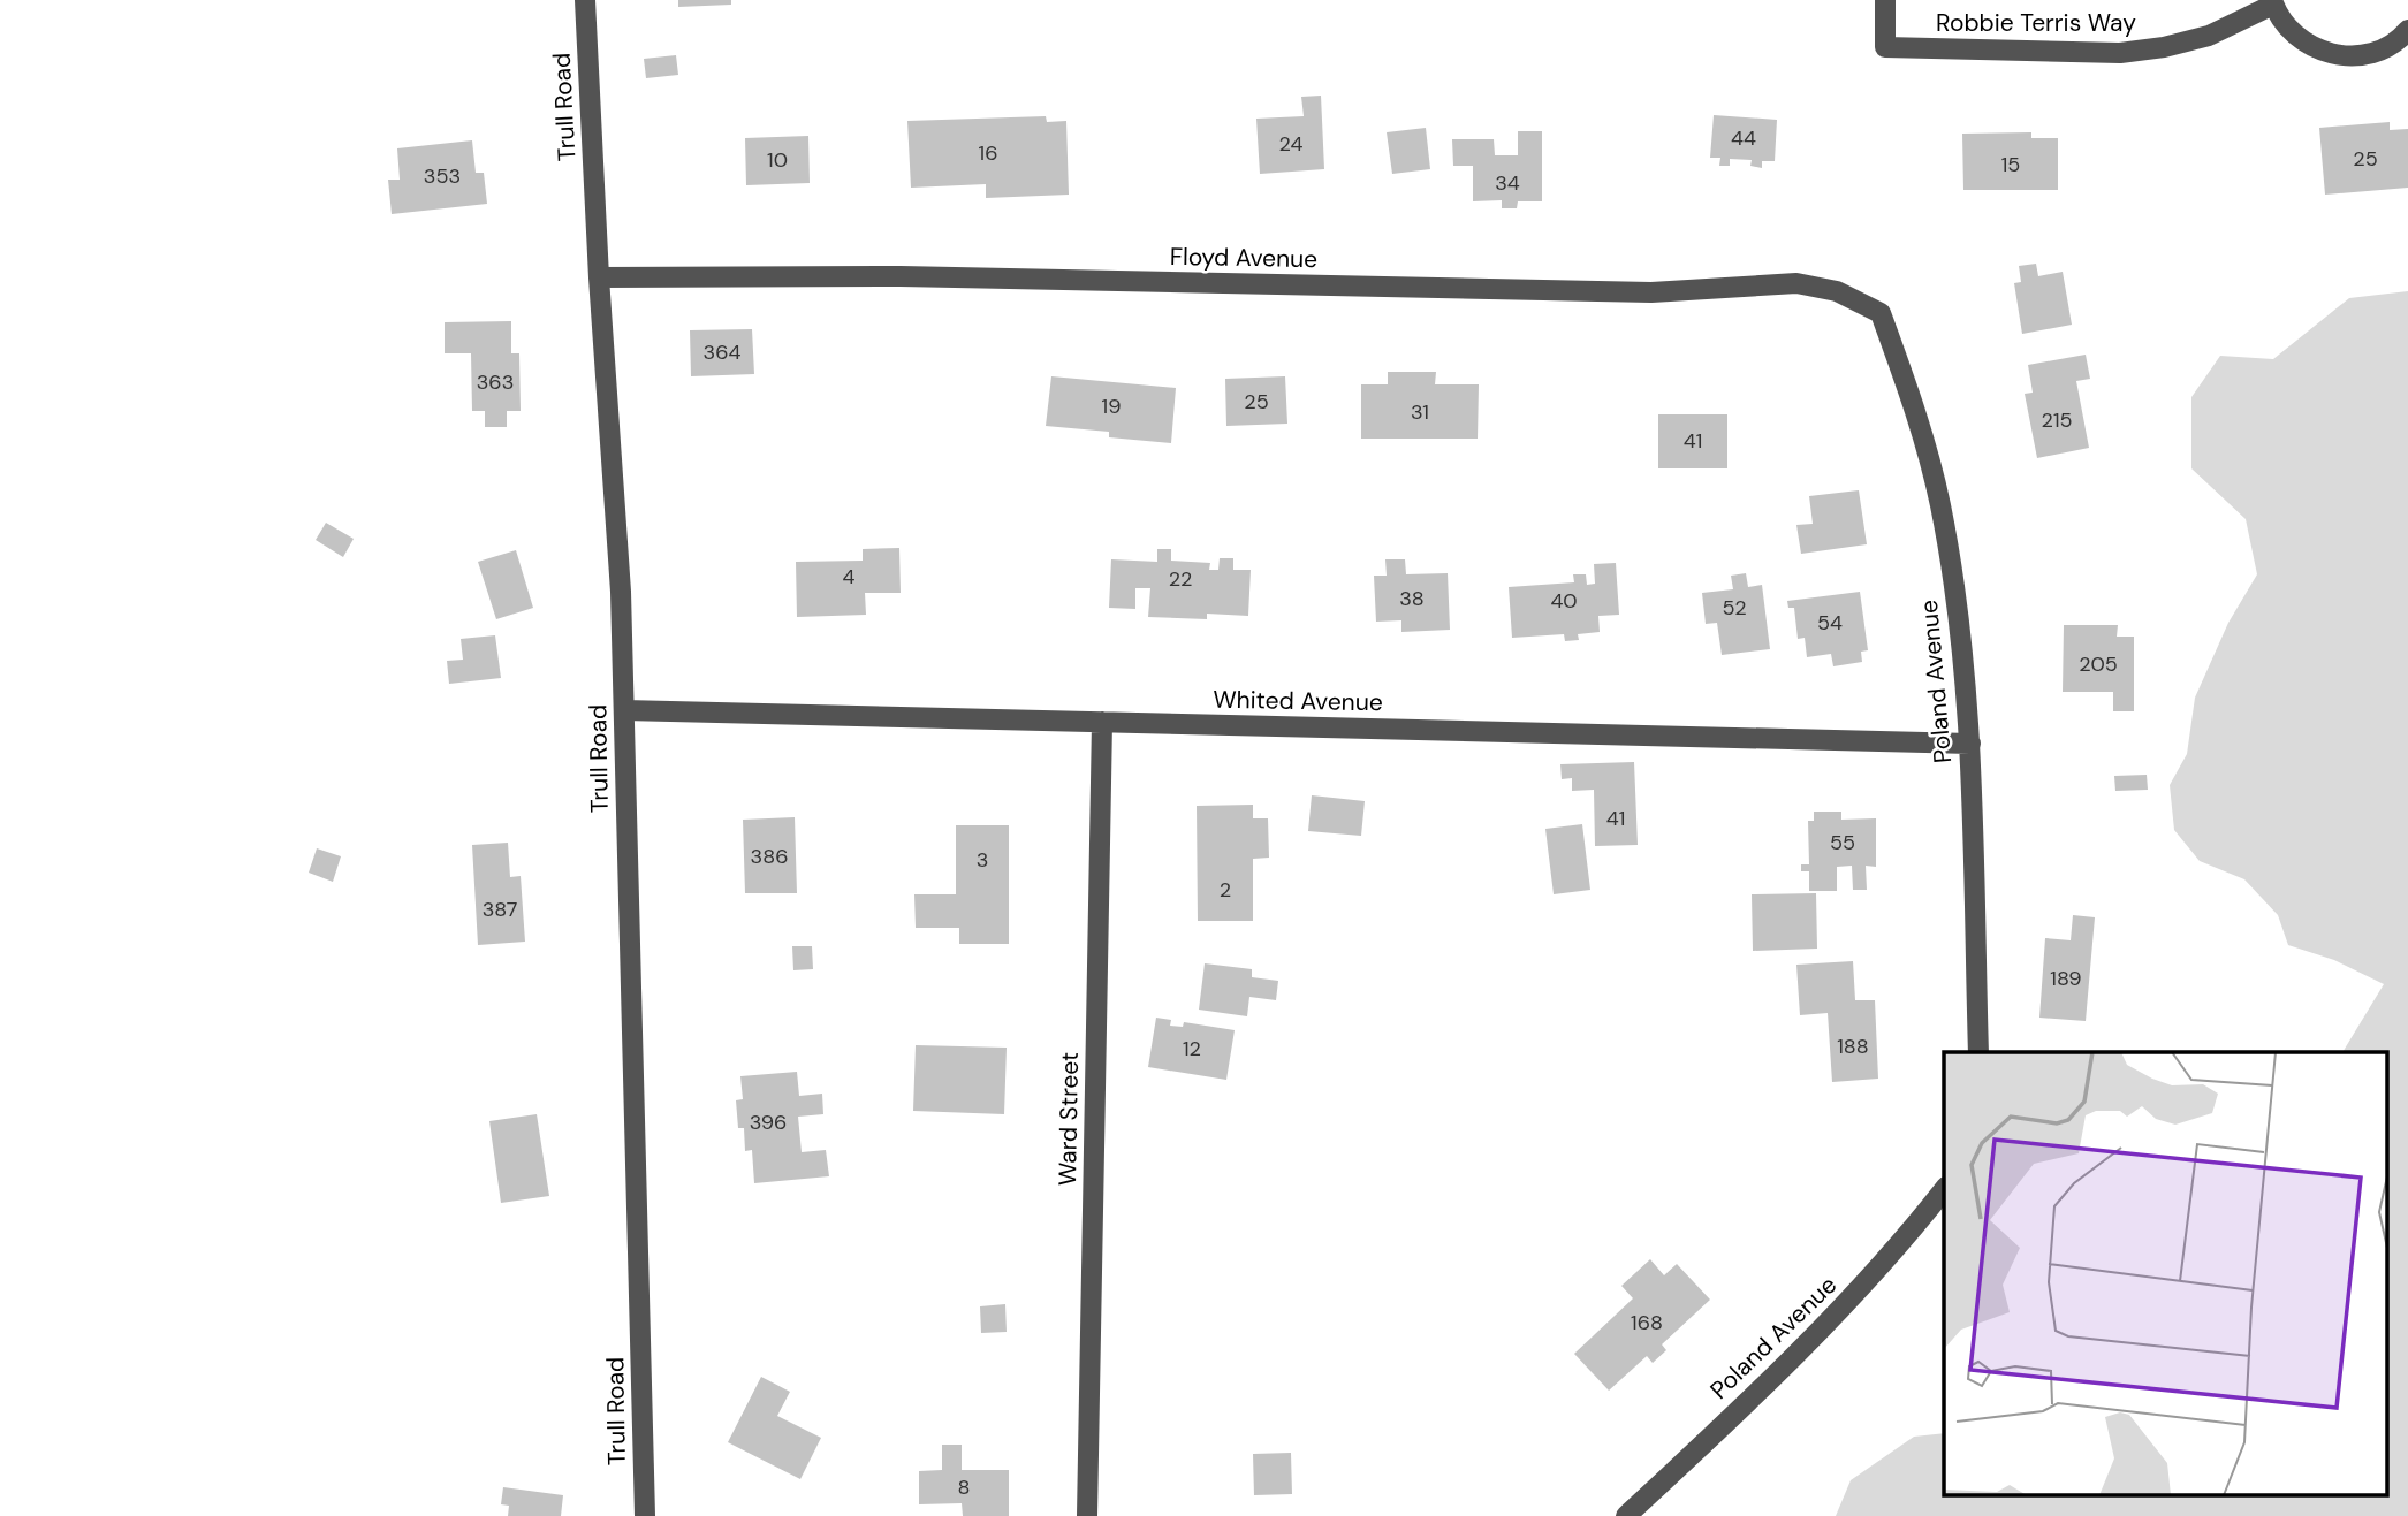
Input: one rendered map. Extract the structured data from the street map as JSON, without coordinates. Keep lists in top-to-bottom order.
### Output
{
  "streets": {
    "street": [
      "Robbie Terris Way",
      "Trull Road",
      "Floyd Avenue",
      "Poland Avenue",
      "Whited Avenue",
      "Ward Street"
    ]
  },
  "crossings": [
    ["Trull Road", "Floyd Avenue"],
    ["Trull Road", "Whited Avenue"],
    ["Floyd Avenue", "Poland Avenue"],
    ["Poland Avenue", "Whited Avenue"],
    ["Whited Avenue", "Ward Street"]
  ],
  "house_numbers": [
    "44",
    "24",
    "16",
    "25",
    "10",
    "15",
    "353",
    "34",
    "364",
    "363",
    "25",
    "19",
    "31",
    "215",
    "41",
    "4",
    "22",
    "38",
    "40",
    "52",
    "54",
    "205",
    "41",
    "55",
    "386",
    "3",
    "2",
    "387",
    "189",
    "188",
    "12",
    "396",
    "168",
    "8"
  ]
}
